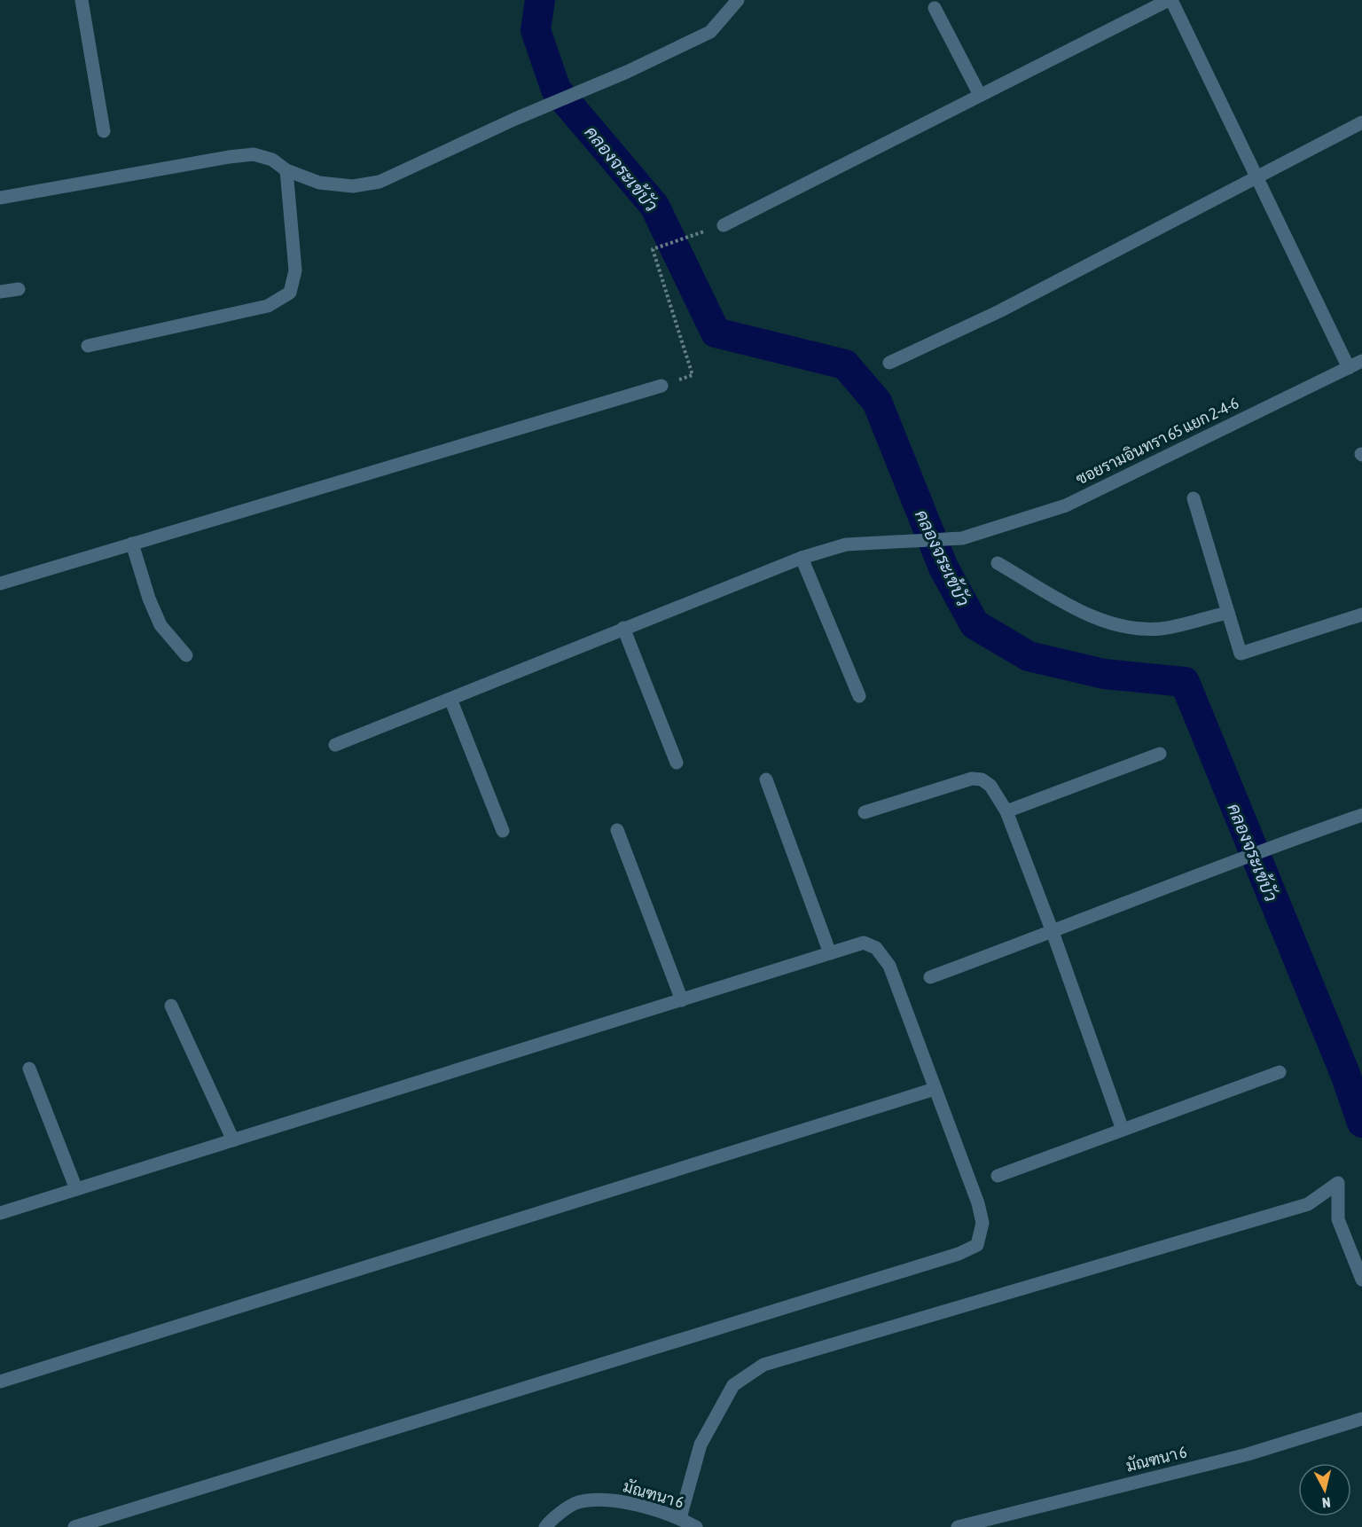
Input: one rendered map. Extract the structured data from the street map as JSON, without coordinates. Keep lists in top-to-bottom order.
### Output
{
  "streets": {
    "street": ["ซอยรามอินทรา 65 แยก 2-4-6", "มัณฑนา 6"]
  },
  "water": ["คลองจระเข้บัว"],
  "north": "bottom"
}
